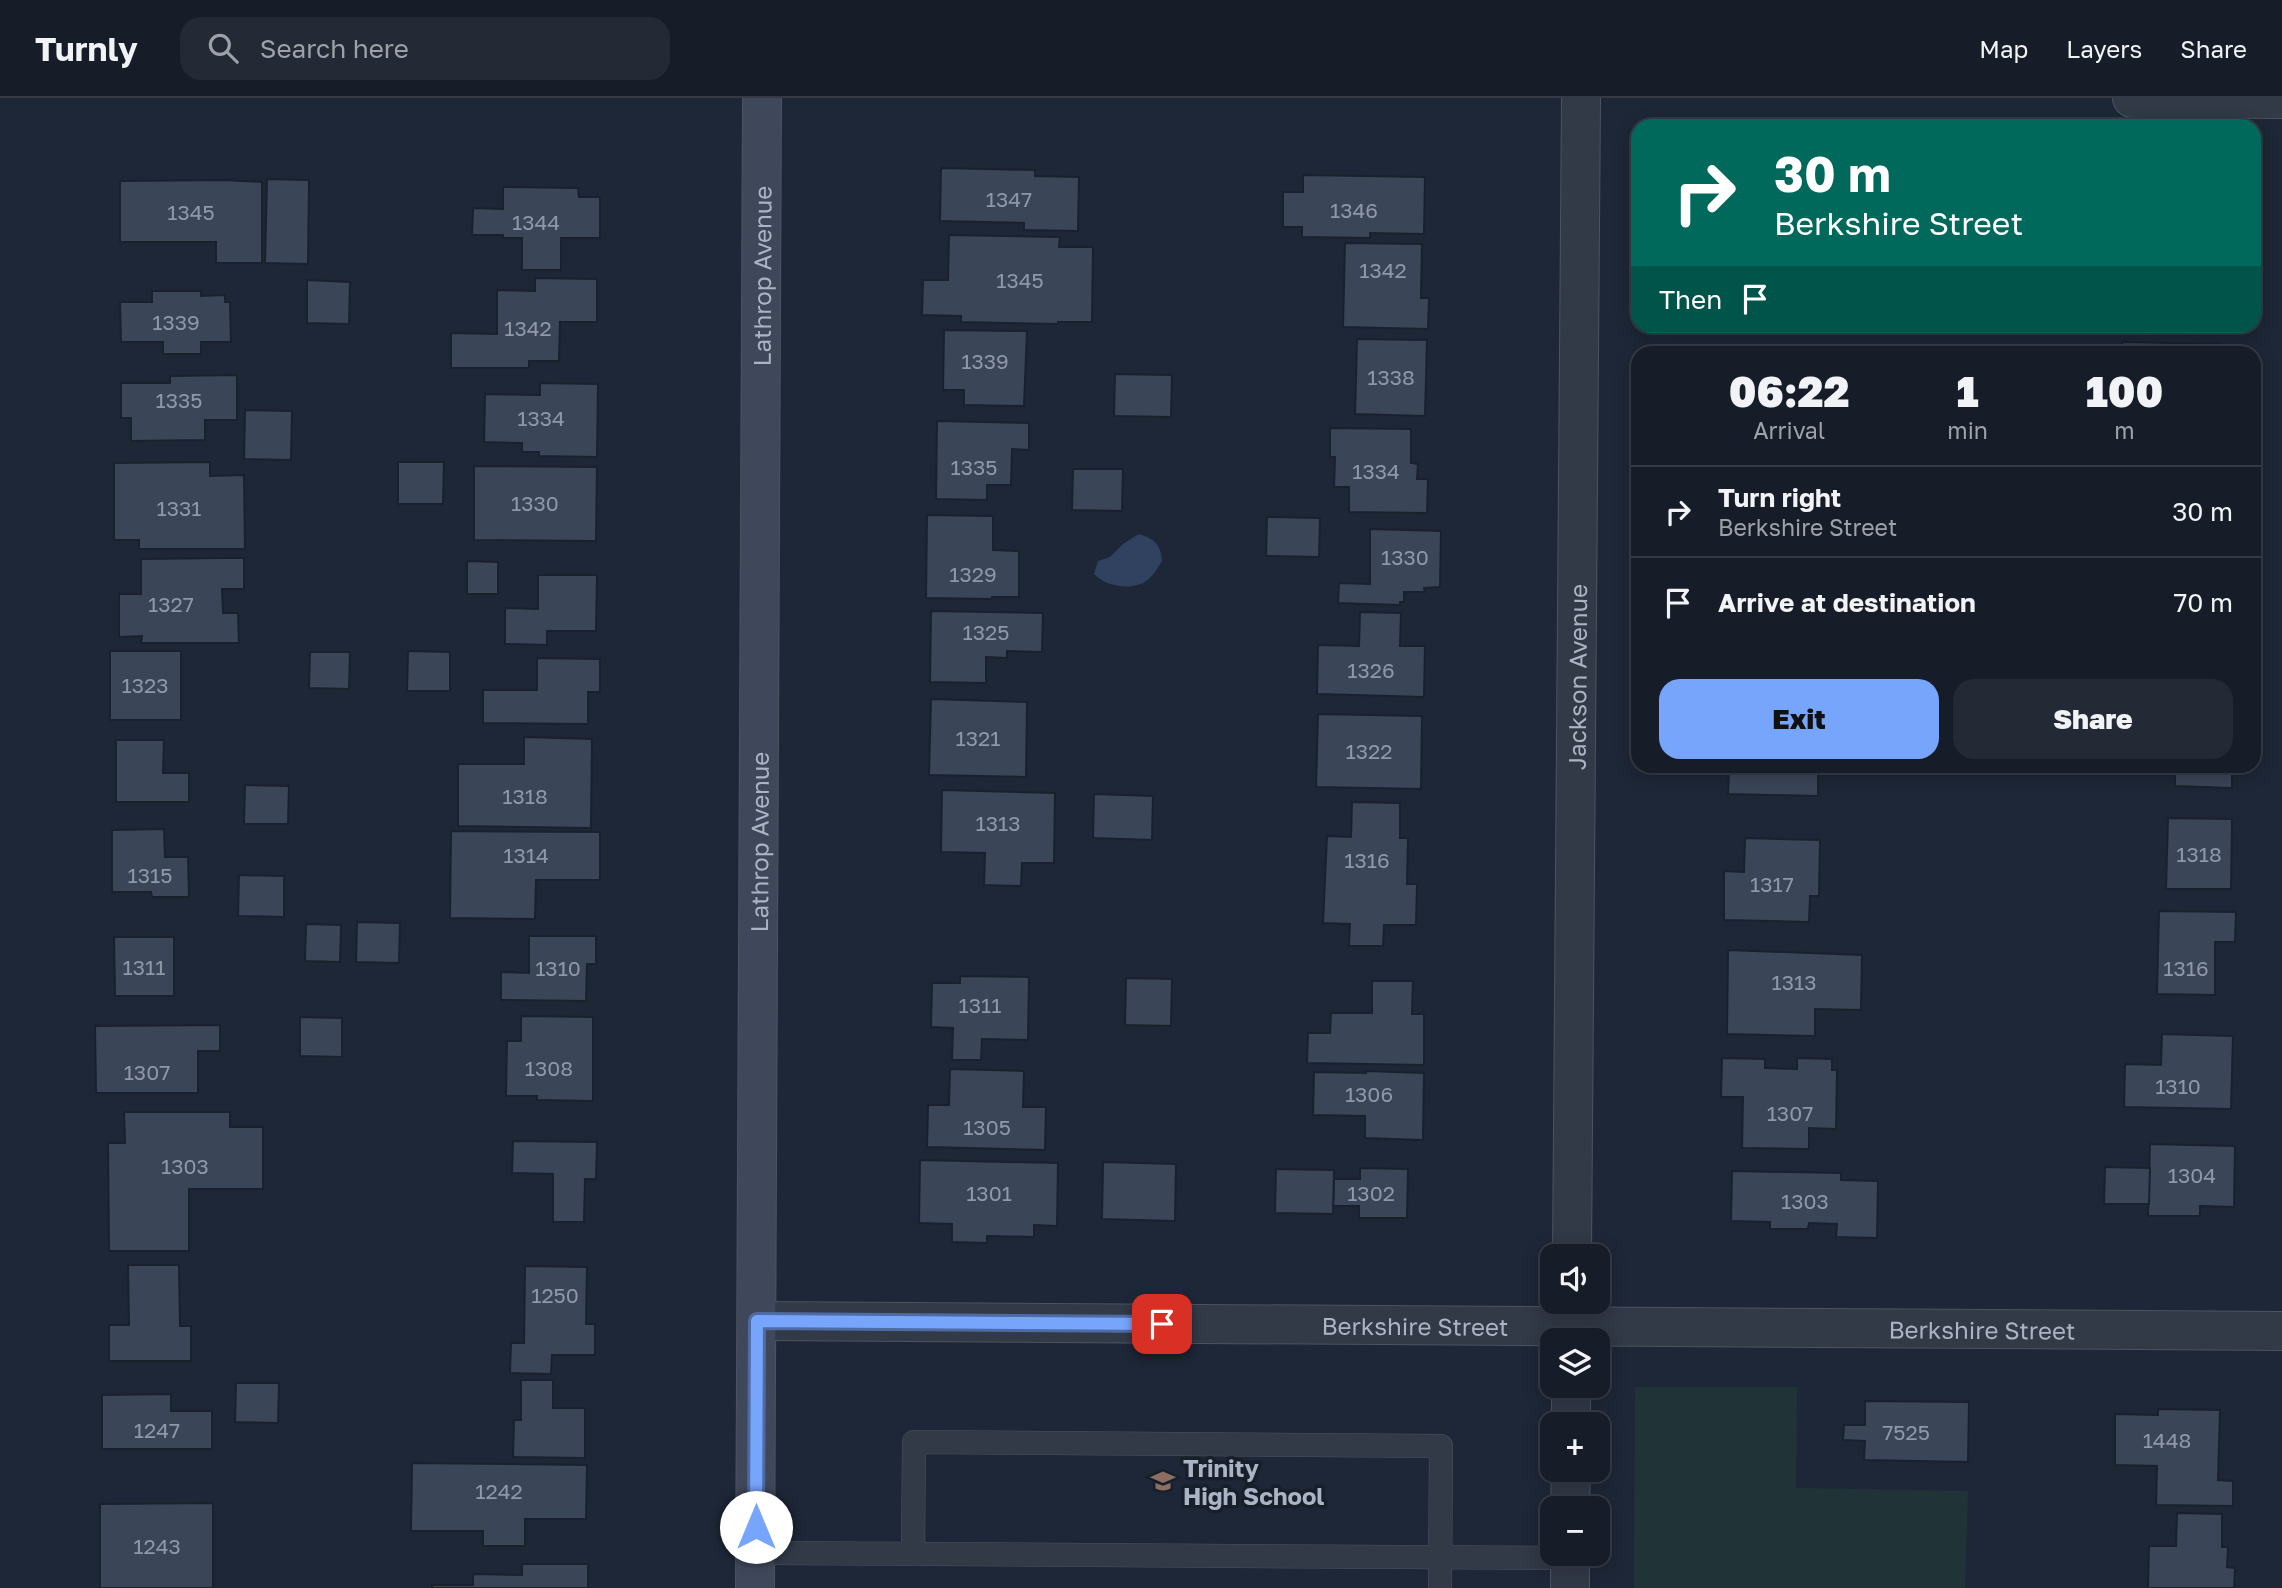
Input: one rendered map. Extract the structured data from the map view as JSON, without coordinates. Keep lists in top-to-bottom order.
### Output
{
  "streets": {
    "street": ["Lathrop Avenue", "Jackson Avenue", "Berkshire Street"]
  },
  "crossings": [
    ["Lathrop Avenue", "Berkshire Street"]
  ],
  "places": {
    "school or university": ["Trinity High School"]
  },
  "house_numbers": [
    "1347",
    "1346",
    "1345",
    "1344",
    "1342",
    "1345",
    "1339",
    "1342",
    "1339",
    "1338",
    "1335",
    "1334",
    "1335",
    "1334",
    "1330",
    "1331",
    "1330",
    "1329",
    "1327",
    "1325",
    "1326",
    "1323",
    "1321",
    "1322",
    "1318",
    "1313",
    "1318",
    "1314",
    "1316",
    "1315",
    "1317",
    "1311",
    "1310",
    "1316",
    "1313",
    "1311",
    "1308",
    "1307",
    "1310",
    "1306",
    "1307",
    "1305",
    "1303",
    "1304",
    "1301",
    "1302",
    "1303",
    "1250",
    "1247",
    "7525",
    "1448",
    "1242",
    "1243"
  ],
  "page": {
    "header": "Turnly",
    "search": "Search here",
    "nav": ["Map", "Layers", "Share"],
    "turn": ["30 m", "Berkshire Street"],
    "then": "Then",
    "eta": [
      "06:22",
      "Arrival",
      "1",
      "min",
      "100",
      "m"
    ],
    "list": [
      {
        "name": "Turn right",
        "note": "Berkshire Street",
        "value": "30 m"
      },
      {
        "name": "Arrive at destination",
        "value": "70 m"
      }
    ],
    "buttons": ["Exit", "Share"],
    "map_buttons": ["+", "−"]
  }
}
